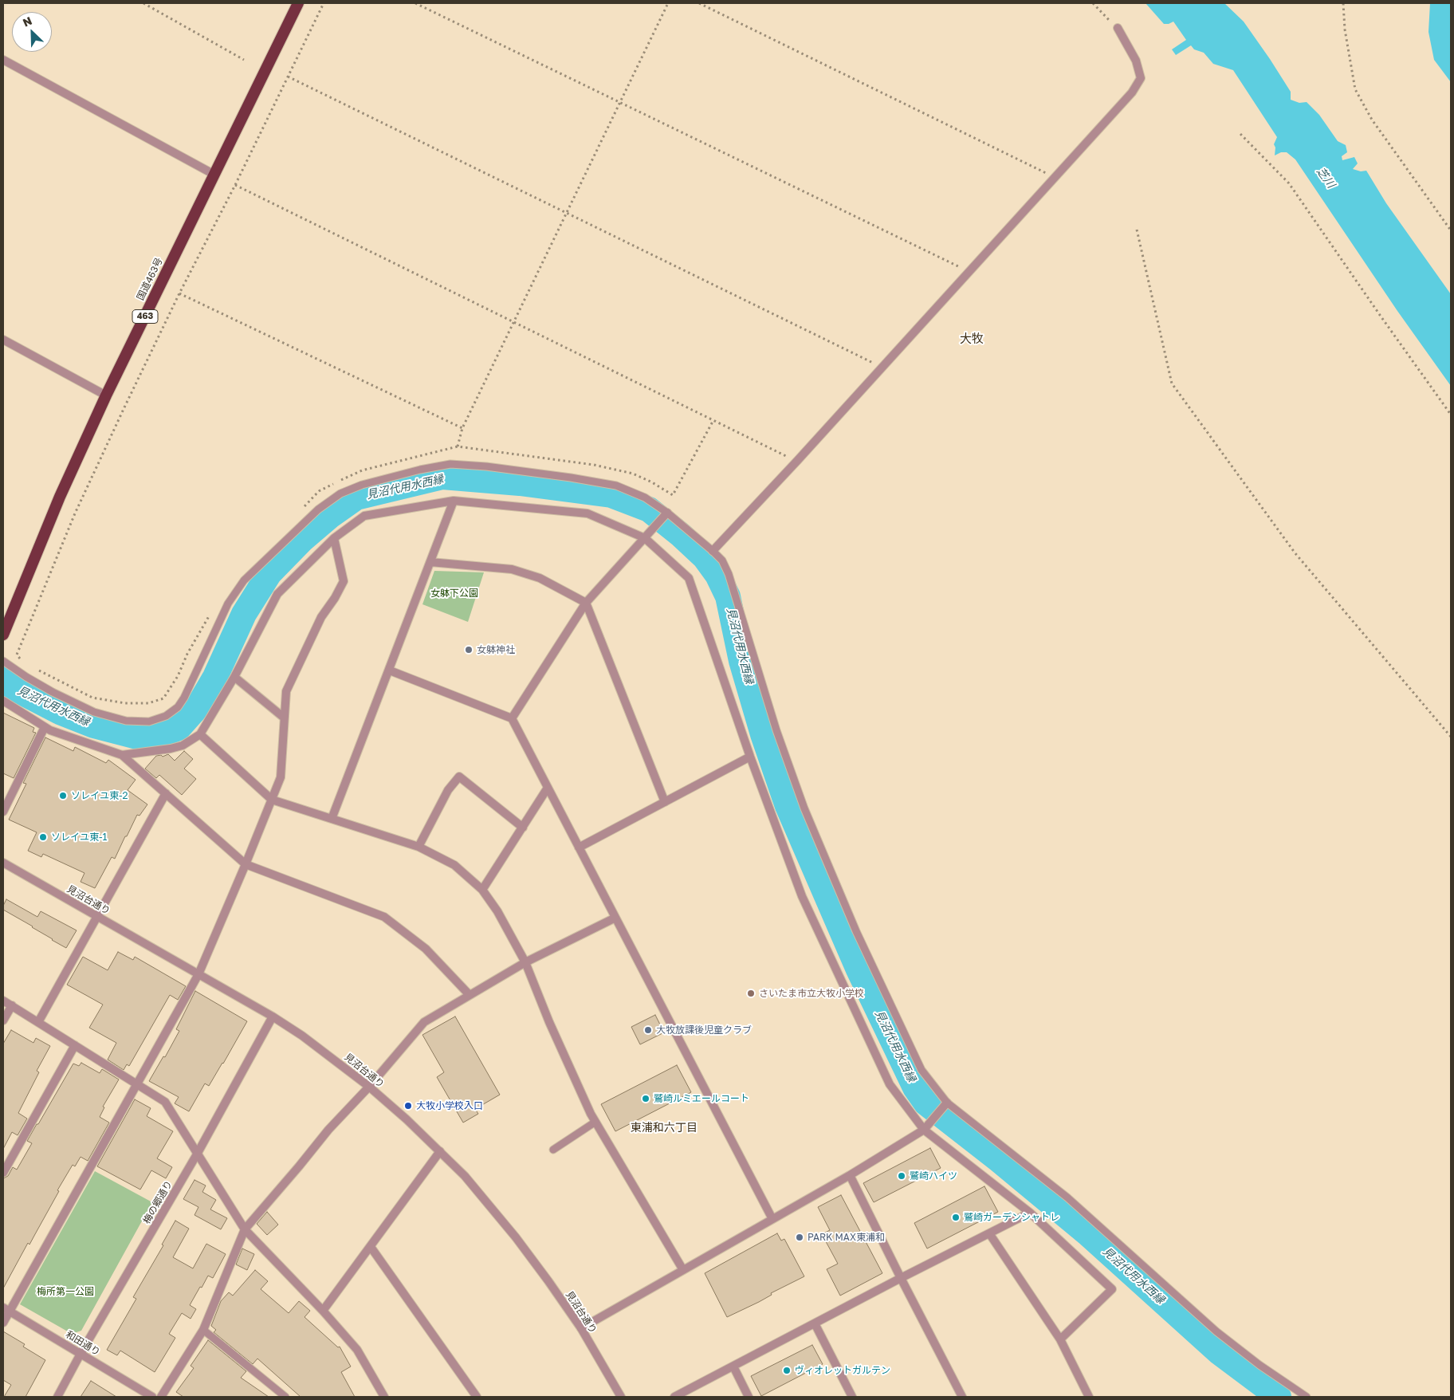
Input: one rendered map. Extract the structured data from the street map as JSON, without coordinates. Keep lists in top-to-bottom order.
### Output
{
  "streets": {
    "highway": ["国道463号", "463"],
    "street": ["見沼台通り", "梅の郷通り", "和田通り"]
  },
  "crossings": [
    ["見沼台通り", "梅の郷通り"],
    ["梅の郷通り", "和田通り"]
  ],
  "districts": ["大牧", "東浦和六丁目"],
  "water": ["芝川", "見沼代用水西縁"],
  "parks": ["女躰下公園", "梅所第一公園"],
  "places": [
    "女躰神社",
    "ソレイユ東-2",
    "ソレイユ東-1",
    "さいたま市立大牧小学校",
    "大牧放課後児童クラブ",
    "鷲崎ルミエールコート",
    "大牧小学校入口",
    "鷲崎ハイツ",
    "鷲崎ガーデンシャトレ",
    "PARK MAX東浦和",
    "ヴィオレットガルテン"
  ],
  "north": "top left"
}
